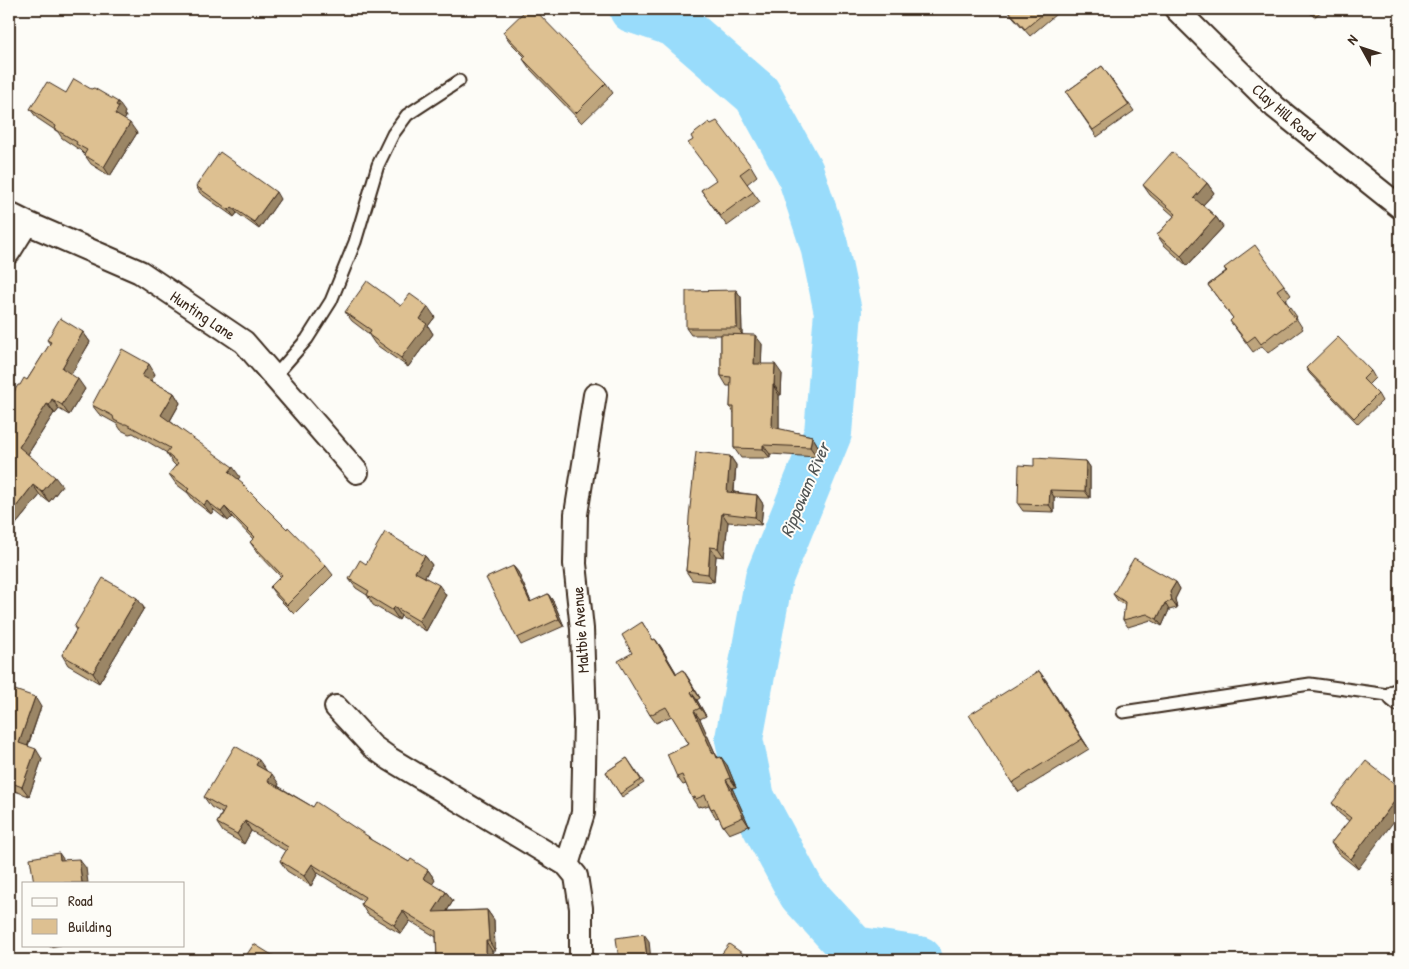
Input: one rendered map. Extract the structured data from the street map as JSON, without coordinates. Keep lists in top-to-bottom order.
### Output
{
  "streets": {
    "street": ["Clay Hill Road", "Hunting Lane", "Maltbie Avenue"]
  },
  "water": ["Rippowam River"],
  "legend": ["Road", "Building"],
  "north": "top left"
}
